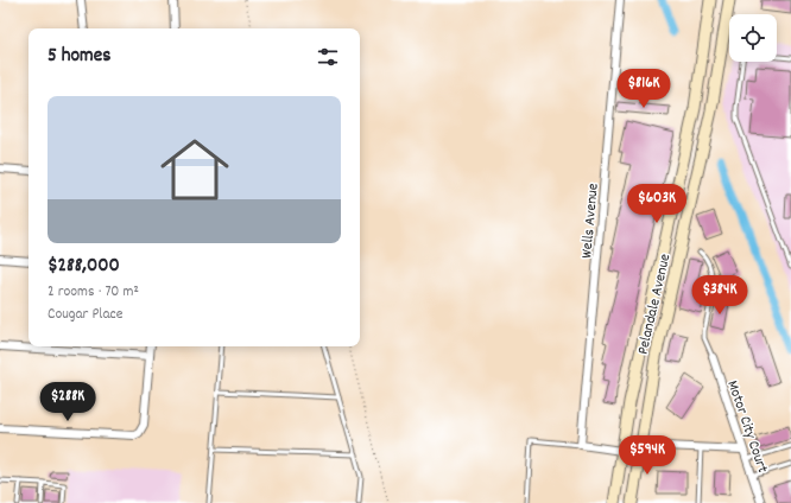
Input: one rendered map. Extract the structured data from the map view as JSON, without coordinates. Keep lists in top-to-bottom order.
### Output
{
  "streets": {
    "main road": ["Pelandale Avenue"],
    "street": ["Wells Avenue", "Motor City Court"]
  },
  "page": {
    "heading": "5 homes",
    "price": [
      "$816K",
      "$603K",
      "$384K",
      "$288K",
      "$594K"
    ],
    "list": [
      {
        "name": "$288,000",
        "note": "2 rooms · 70 m² · Cougar Place"
      }
    ]
  }
}
